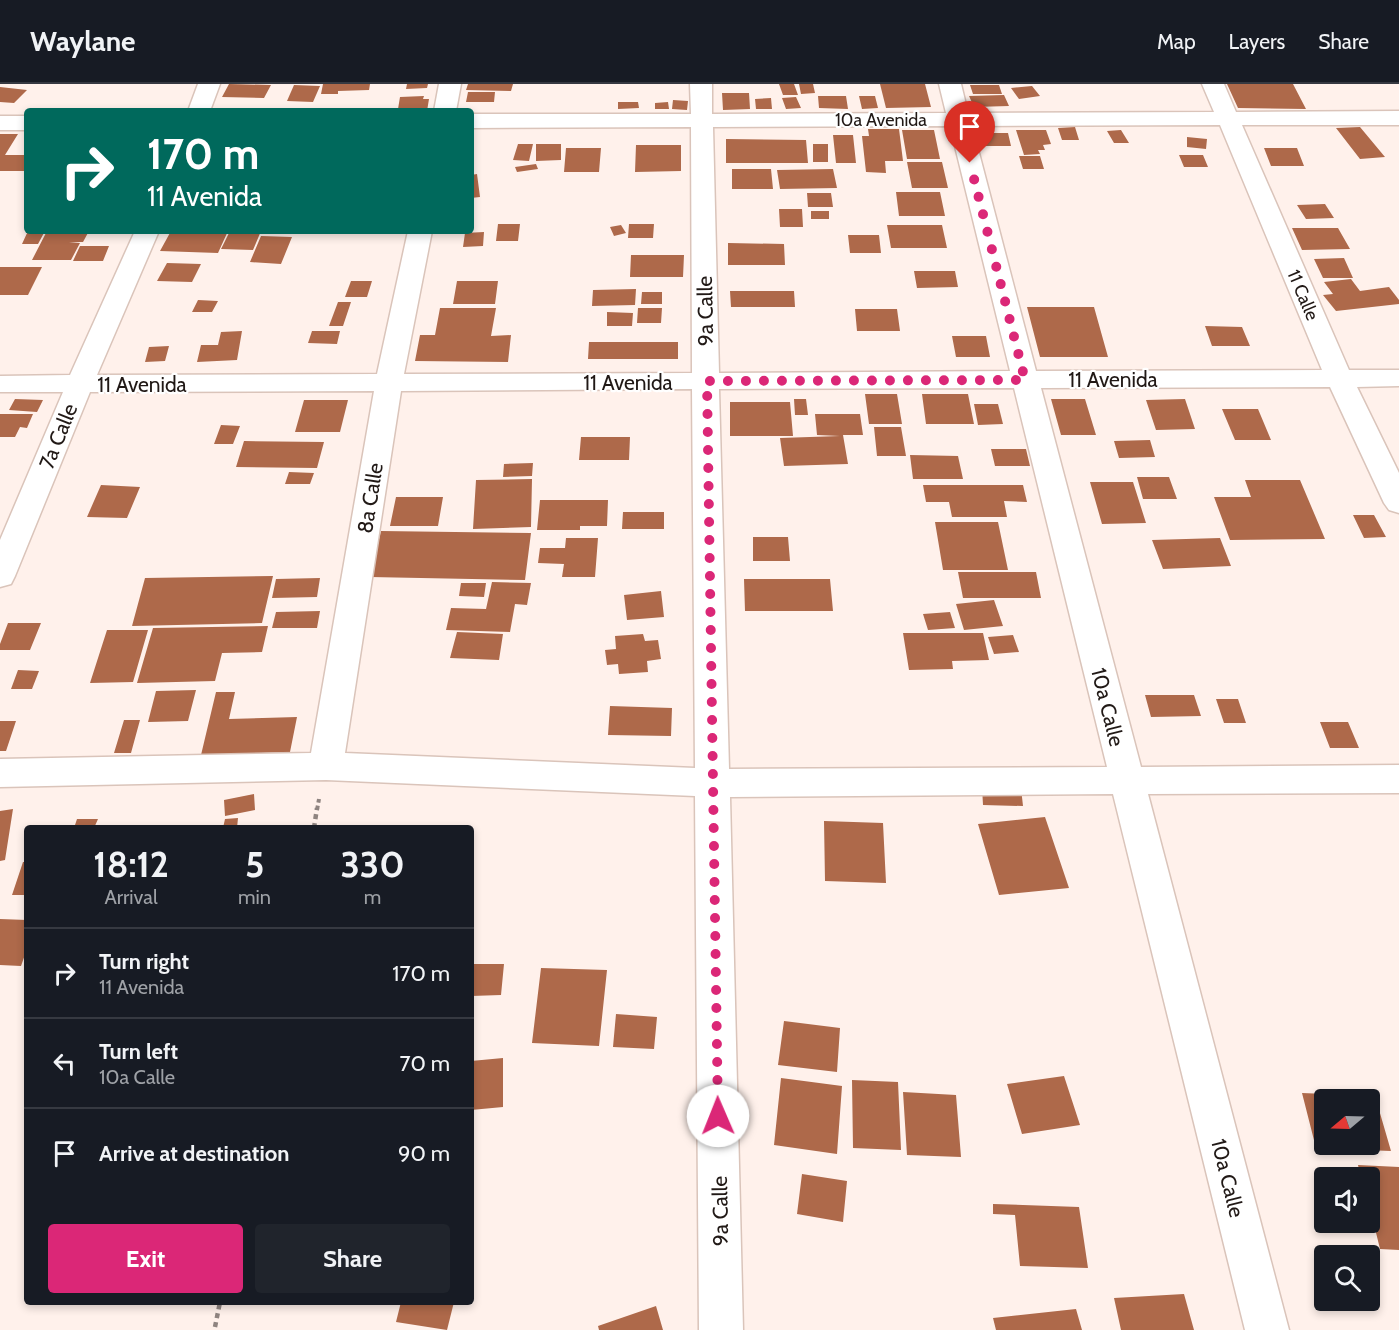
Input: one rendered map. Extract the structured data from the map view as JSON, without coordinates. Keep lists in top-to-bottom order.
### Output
{
  "streets": {
    "street": [
      "10a Avenida",
      "11 Calle",
      "9a Calle",
      "11 Avenida",
      "7a Calle",
      "8a Calle",
      "10a Calle"
    ]
  },
  "crossings": [
    ["10a Avenida", "11 Calle"],
    ["10a Avenida", "9a Calle"],
    ["10a Avenida", "10a Calle"],
    ["11 Calle", "11 Avenida"],
    ["9a Calle", "11 Avenida"],
    ["11 Avenida", "7a Calle"],
    ["11 Avenida", "8a Calle"],
    ["11 Avenida", "10a Calle"]
  ],
  "north": "left",
  "page": {
    "header": "Waylane",
    "nav": ["Map", "Layers", "Share"],
    "turn": ["170 m", "11 Avenida"],
    "eta": [
      "18:12",
      "Arrival",
      "5",
      "min",
      "330",
      "m"
    ],
    "list": [
      {
        "name": "Turn right",
        "note": "11 Avenida",
        "value": "170 m"
      },
      {
        "name": "Turn left",
        "note": "10a Calle",
        "value": "70 m"
      },
      {
        "name": "Arrive at destination",
        "value": "90 m"
      }
    ],
    "buttons": ["Exit", "Share"]
  }
}
